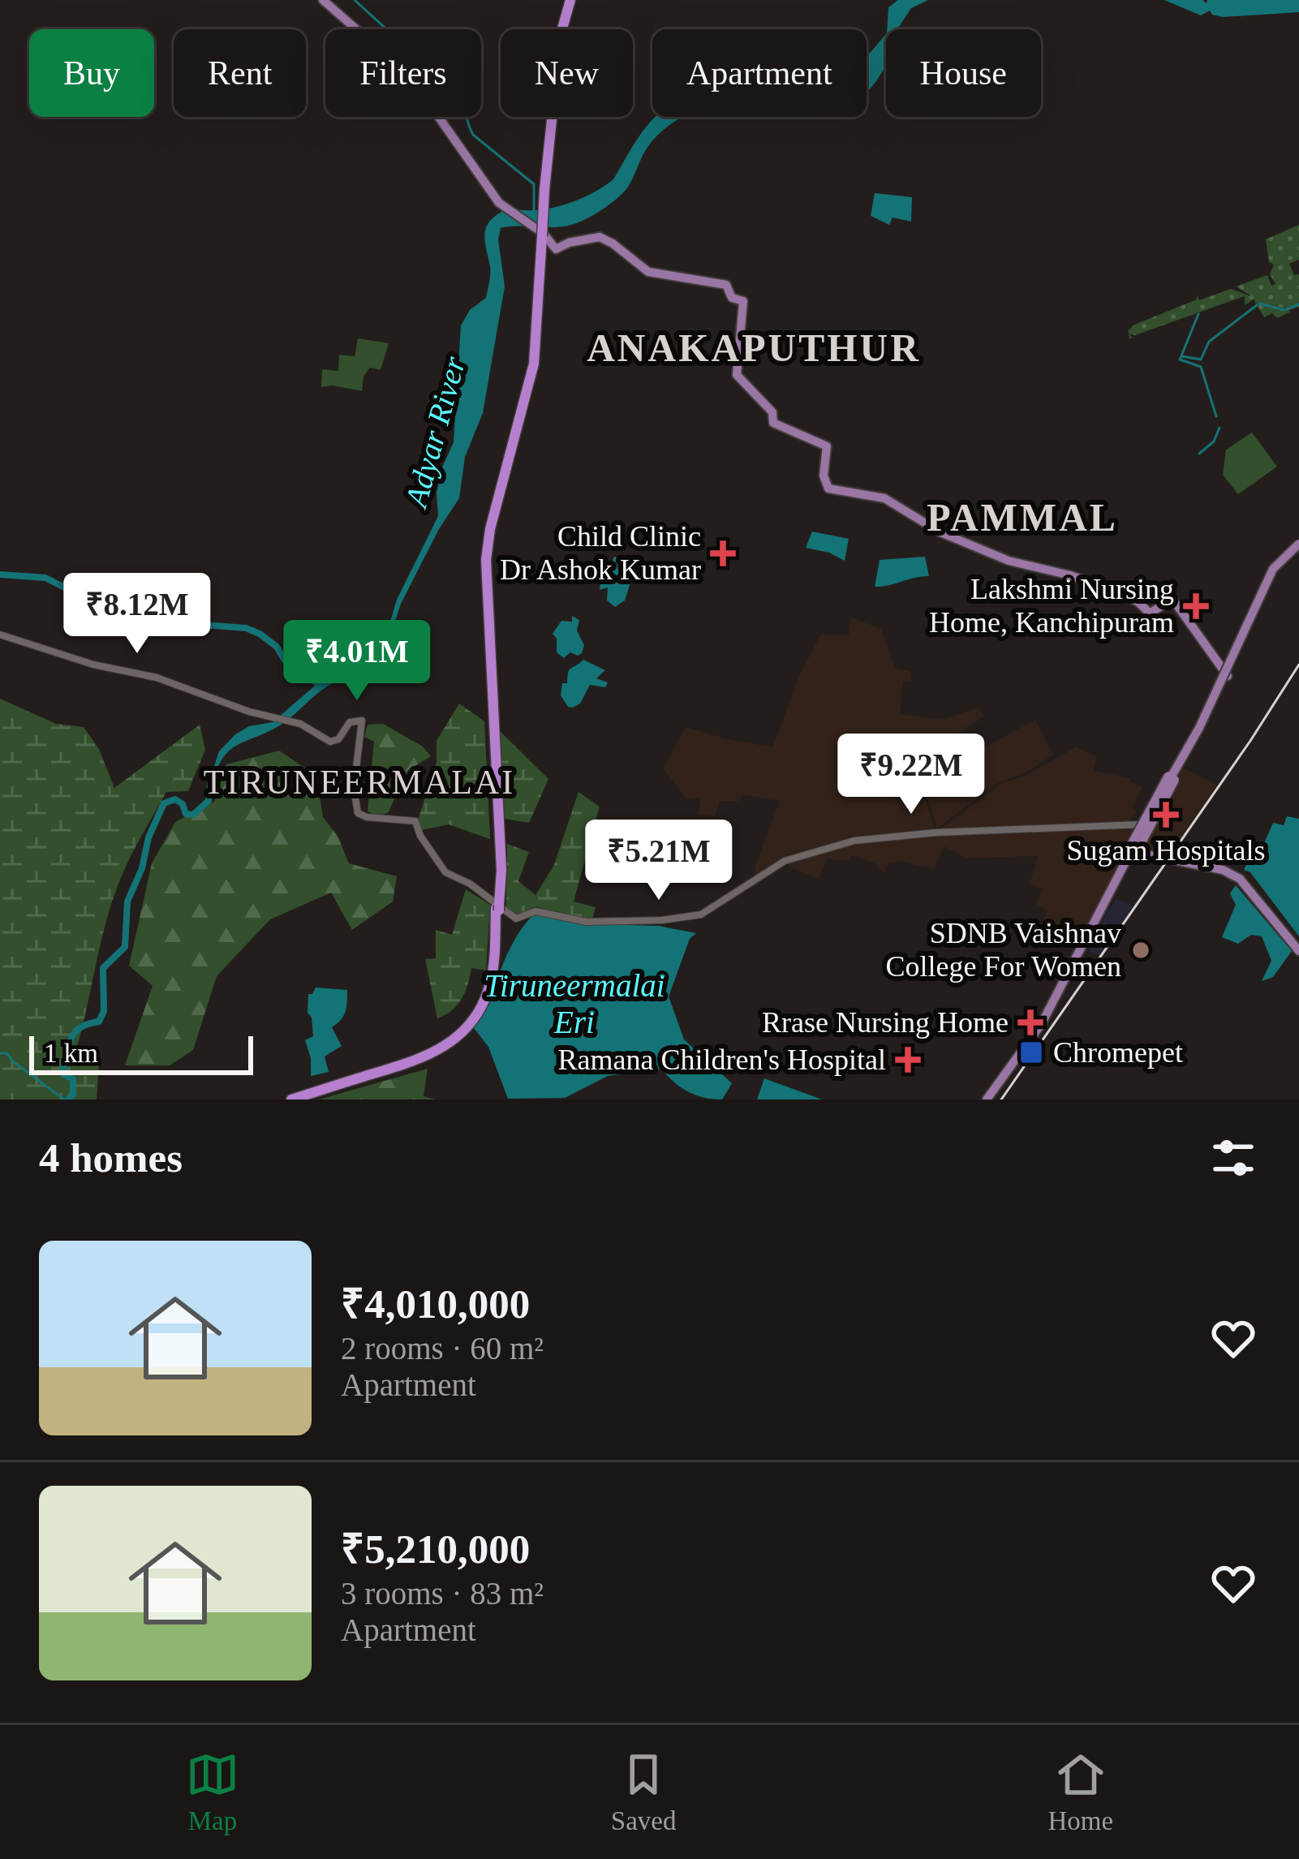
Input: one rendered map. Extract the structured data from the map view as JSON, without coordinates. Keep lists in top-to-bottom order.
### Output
{
  "districts": ["ANAKAPUTHUR", "PAMMAL", "TIRUNEERMALAI"],
  "water": ["Adyar River", "Tiruneermalai Eri"],
  "places": {
    "health": [
      "Child Clinic Dr Ashok Kumar",
      "Lakshmi Nursing Home, Kanchipuram",
      "Sugam Hospitals",
      "Rrase Nursing Home",
      "Ramana Children's Hospital"
    ],
    "other": ["SDNB Vaishnav College For Women"],
    "transit": ["Chromepet"]
  },
  "scale_bar": "1 km",
  "page": {
    "chip": [
      "Buy",
      "Rent",
      "Filters",
      "New",
      "Apartment",
      "House"
    ],
    "price": [
      "₹8.12M",
      "₹4.01M",
      "₹9.22M",
      "₹5.21M"
    ],
    "scale": "1 km",
    "heading": "4 homes",
    "list": [
      {
        "name": "₹4,010,000",
        "note": "2 rooms · 60 m² · Apartment"
      },
      {
        "name": "₹5,210,000",
        "note": "3 rooms · 83 m² · Apartment"
      }
    ],
    "tabs": ["Map", "Saved", "Home"]
  }
}
